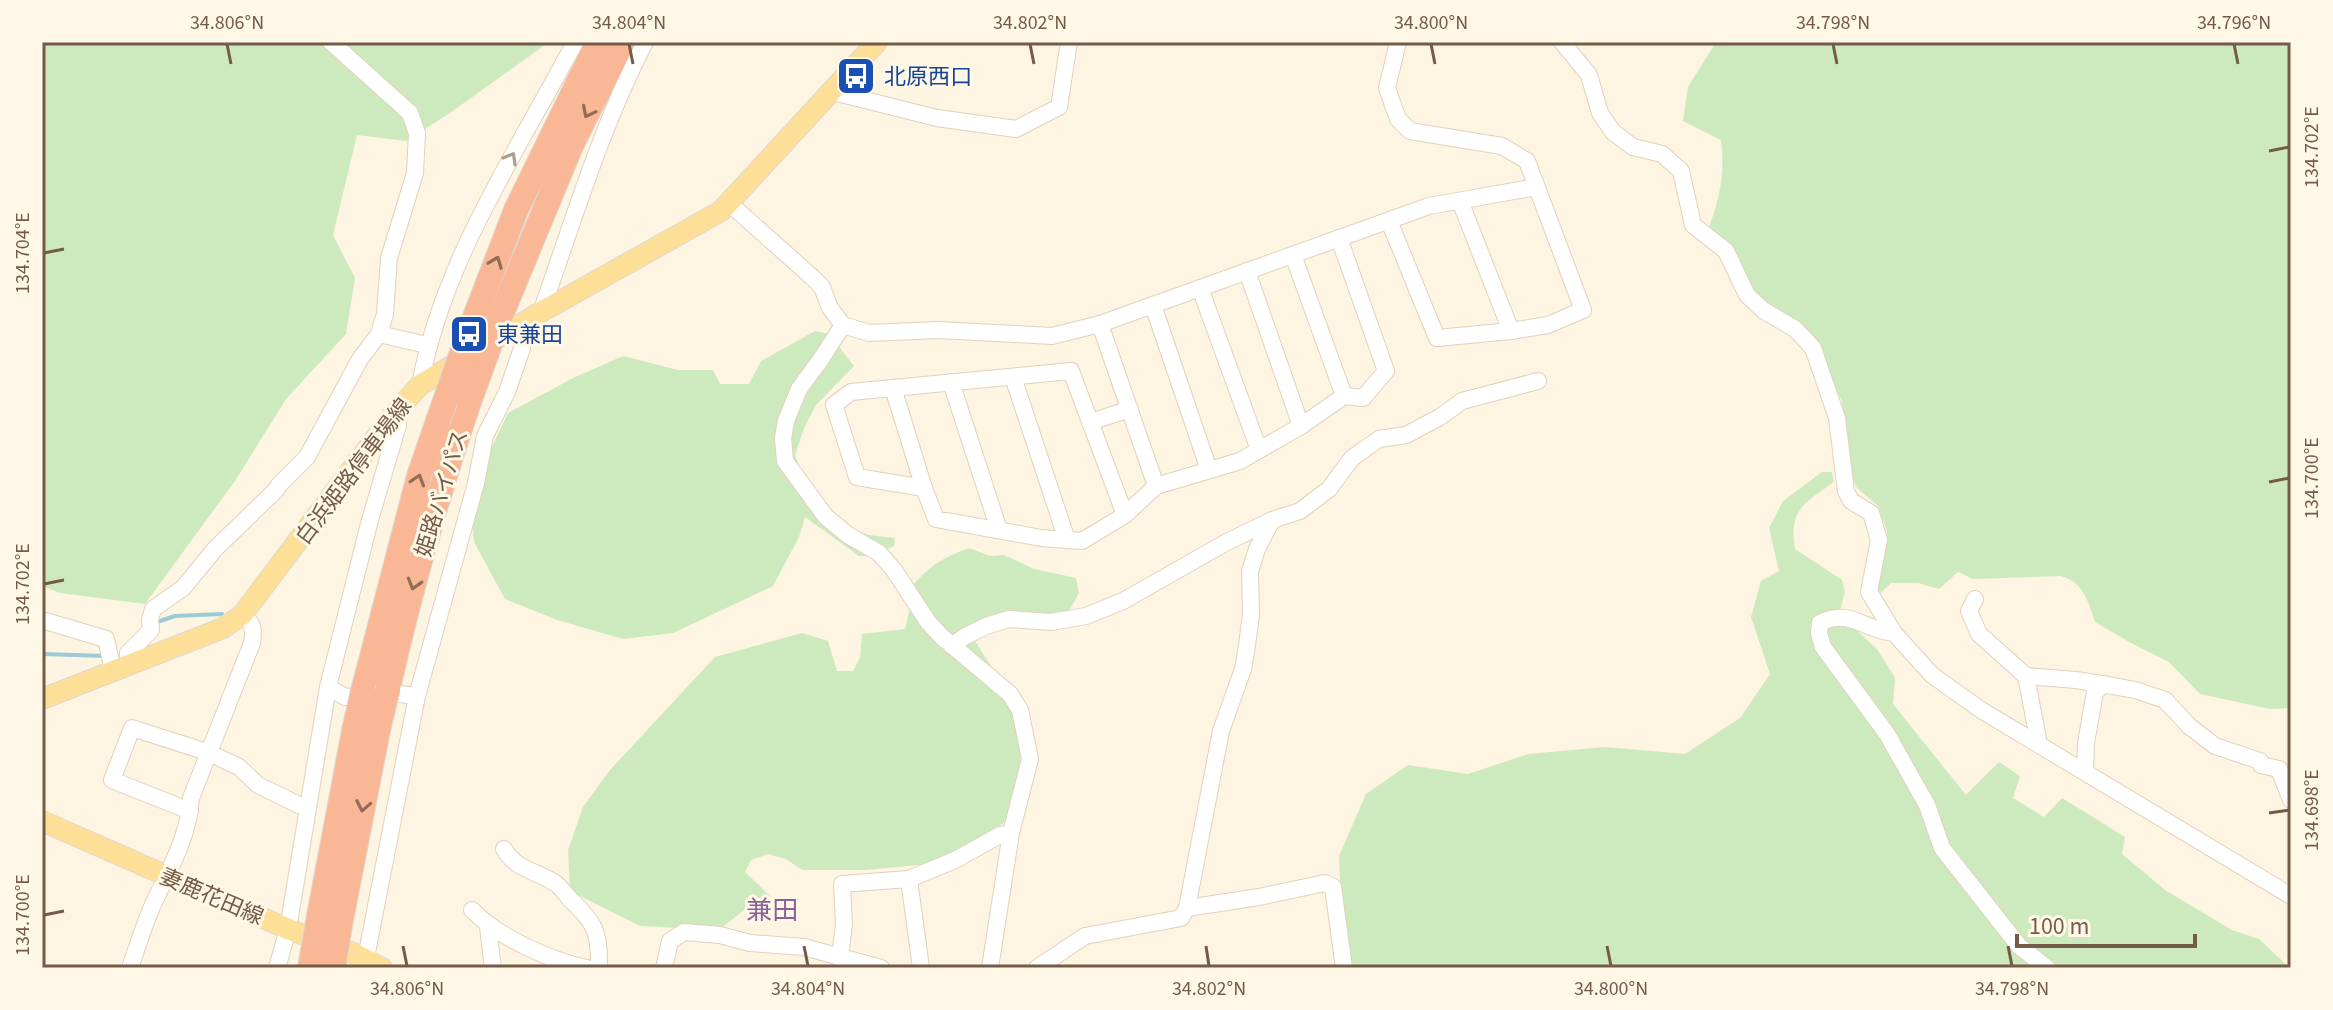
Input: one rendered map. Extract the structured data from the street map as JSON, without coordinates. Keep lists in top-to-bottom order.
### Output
{
  "streets": {
    "highway": ["姫路バイパス"],
    "main road": ["白浜姫路停車場線", "妻鹿花田線"]
  },
  "crossings": [
    ["白浜姫路停車場線", "姫路バイパス"]
  ],
  "districts": ["兼田"],
  "places": {
    "bus stop": ["北原西口", "東兼田"]
  },
  "scale_bar": "100 m",
  "coordinates": [
    "34.806°N",
    "34.804°N",
    "34.802°N",
    "34.800°N",
    "34.798°N",
    "34.796°N",
    "134.702°E",
    "134.704°E",
    "134.700°E",
    "134.698°E"
  ]
}
